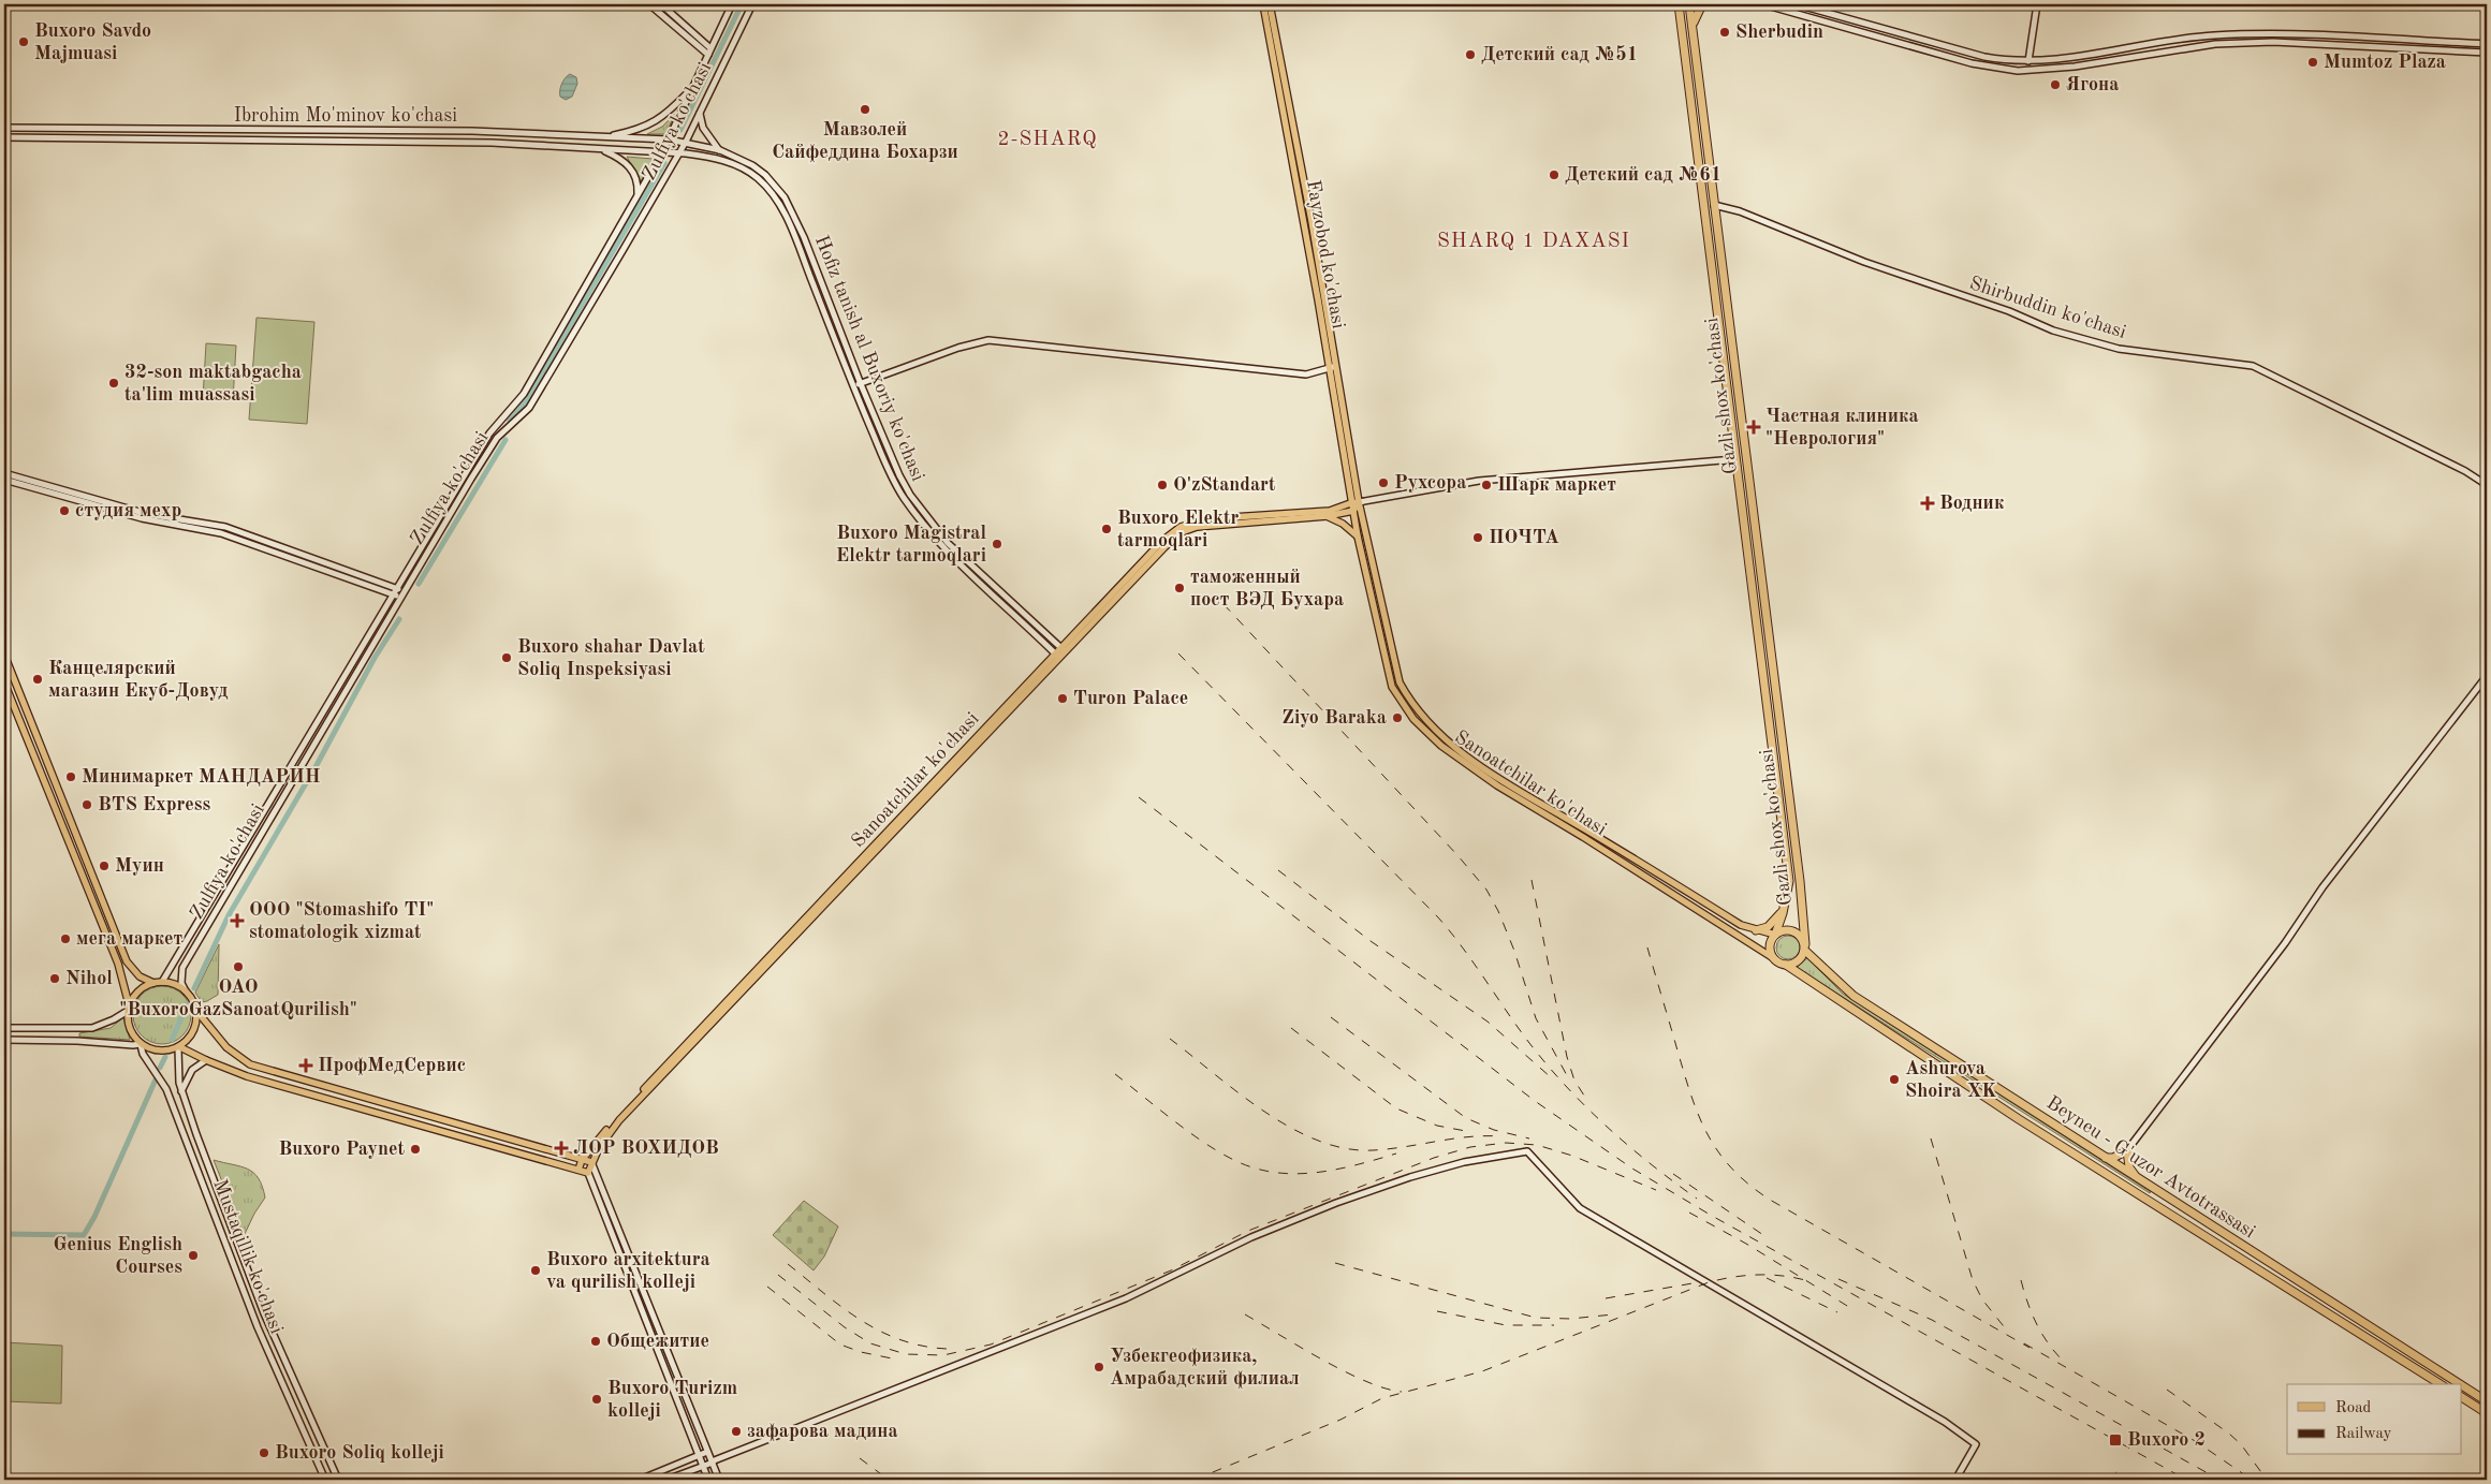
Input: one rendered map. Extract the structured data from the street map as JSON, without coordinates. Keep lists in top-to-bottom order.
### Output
{
  "streets": {
    "highway": ["Gazli shox ko'chasi", "Beyneu - G'uzor Avtotrassasi"],
    "main road": [
      "Ibrohim Mo'minov ko'chasi",
      "Zulfiya ko'chasi",
      "Fayzobod ko'chasi",
      "Shirbuddin ko'chasi",
      "Hofiz tanish al Buxoriy ko'chasi",
      "Sanoatchilar ko'chasi",
      "Mustaqillik ko'chasi"
    ]
  },
  "crossings": [
    ["Ibrohim Mo'minov ko'chasi", "Zulfiya ko'chasi"],
    ["Ibrohim Mo'minov ko'chasi", "Hofiz tanish al Buxoriy ko'chasi"],
    ["Zulfiya ko'chasi", "Hofiz tanish al Buxoriy ko'chasi"],
    ["Zulfiya ko'chasi", "Mustaqillik ko'chasi"],
    ["Fayzobod ko'chasi", "Sanoatchilar ko'chasi"],
    ["Shirbuddin ko'chasi", "Gazli shox ko'chasi"],
    ["Hofiz tanish al Buxoriy ko'chasi", "Sanoatchilar ko'chasi"],
    ["Gazli shox ko'chasi", "Sanoatchilar ko'chasi"],
    ["Gazli shox ko'chasi", "Beyneu - G'uzor Avtotrassasi"],
    ["Sanoatchilar ko'chasi", "Beyneu - G'uzor Avtotrassasi"]
  ],
  "districts": ["2-SHARQ", "SHARQ 1 DAXASI"],
  "places": {
    "other": [
      "Sherbudin",
      "Buxoro Savdo Majmuasi",
      "Детский сад №51",
      "Mumtoz Plaza",
      "Ягона",
      "Мавзолей Сайфеддина Бохарзи",
      "Детский сад №61",
      "32-son maktabgacha ta'lim muassasi",
      "Рухсора",
      "O'zStandart",
      "Шарк маркет",
      "студия мехр",
      "Buxoro Elektr tarmoqlari",
      "ПОЧТА",
      "Buxoro Magistral Elektr tarmoqlari",
      "таможенный пост ВЭД Бухара",
      "Buxoro shahar Davlat Soliq Inspeksiyasi",
      "Канцелярский магазин Екуб-Довуд",
      "Turon Palace",
      "Ziyo Baraka",
      "Минимаркет МАНДАРИН",
      "BTS Express",
      "Муин",
      "мега маркет",
      "ОАО \"BuxoroGazSanoatQurilish\"",
      "Nihol",
      "Ashurova Shoira XK",
      "Buxoro Paynet",
      "Genius English Courses",
      "Buxoro arxitektura va qurilish kolleji",
      "Общежитие",
      "Узбекгеофизика, Амрабадский филиал",
      "Buxoro Turizm kolleji",
      "зафарова мадина",
      "Buxoro Soliq kolleji"
    ],
    "health": [
      "Частная клиника \"Неврология\"",
      "Водник",
      "OOO \"Stomashifo TI\" stomatologik xizmat",
      "ПрофМедСервис",
      "ЛОР ВОХИДОВ"
    ],
    "transit": ["Buxoro 2"]
  },
  "legend": ["Road", "Railway"]
}
